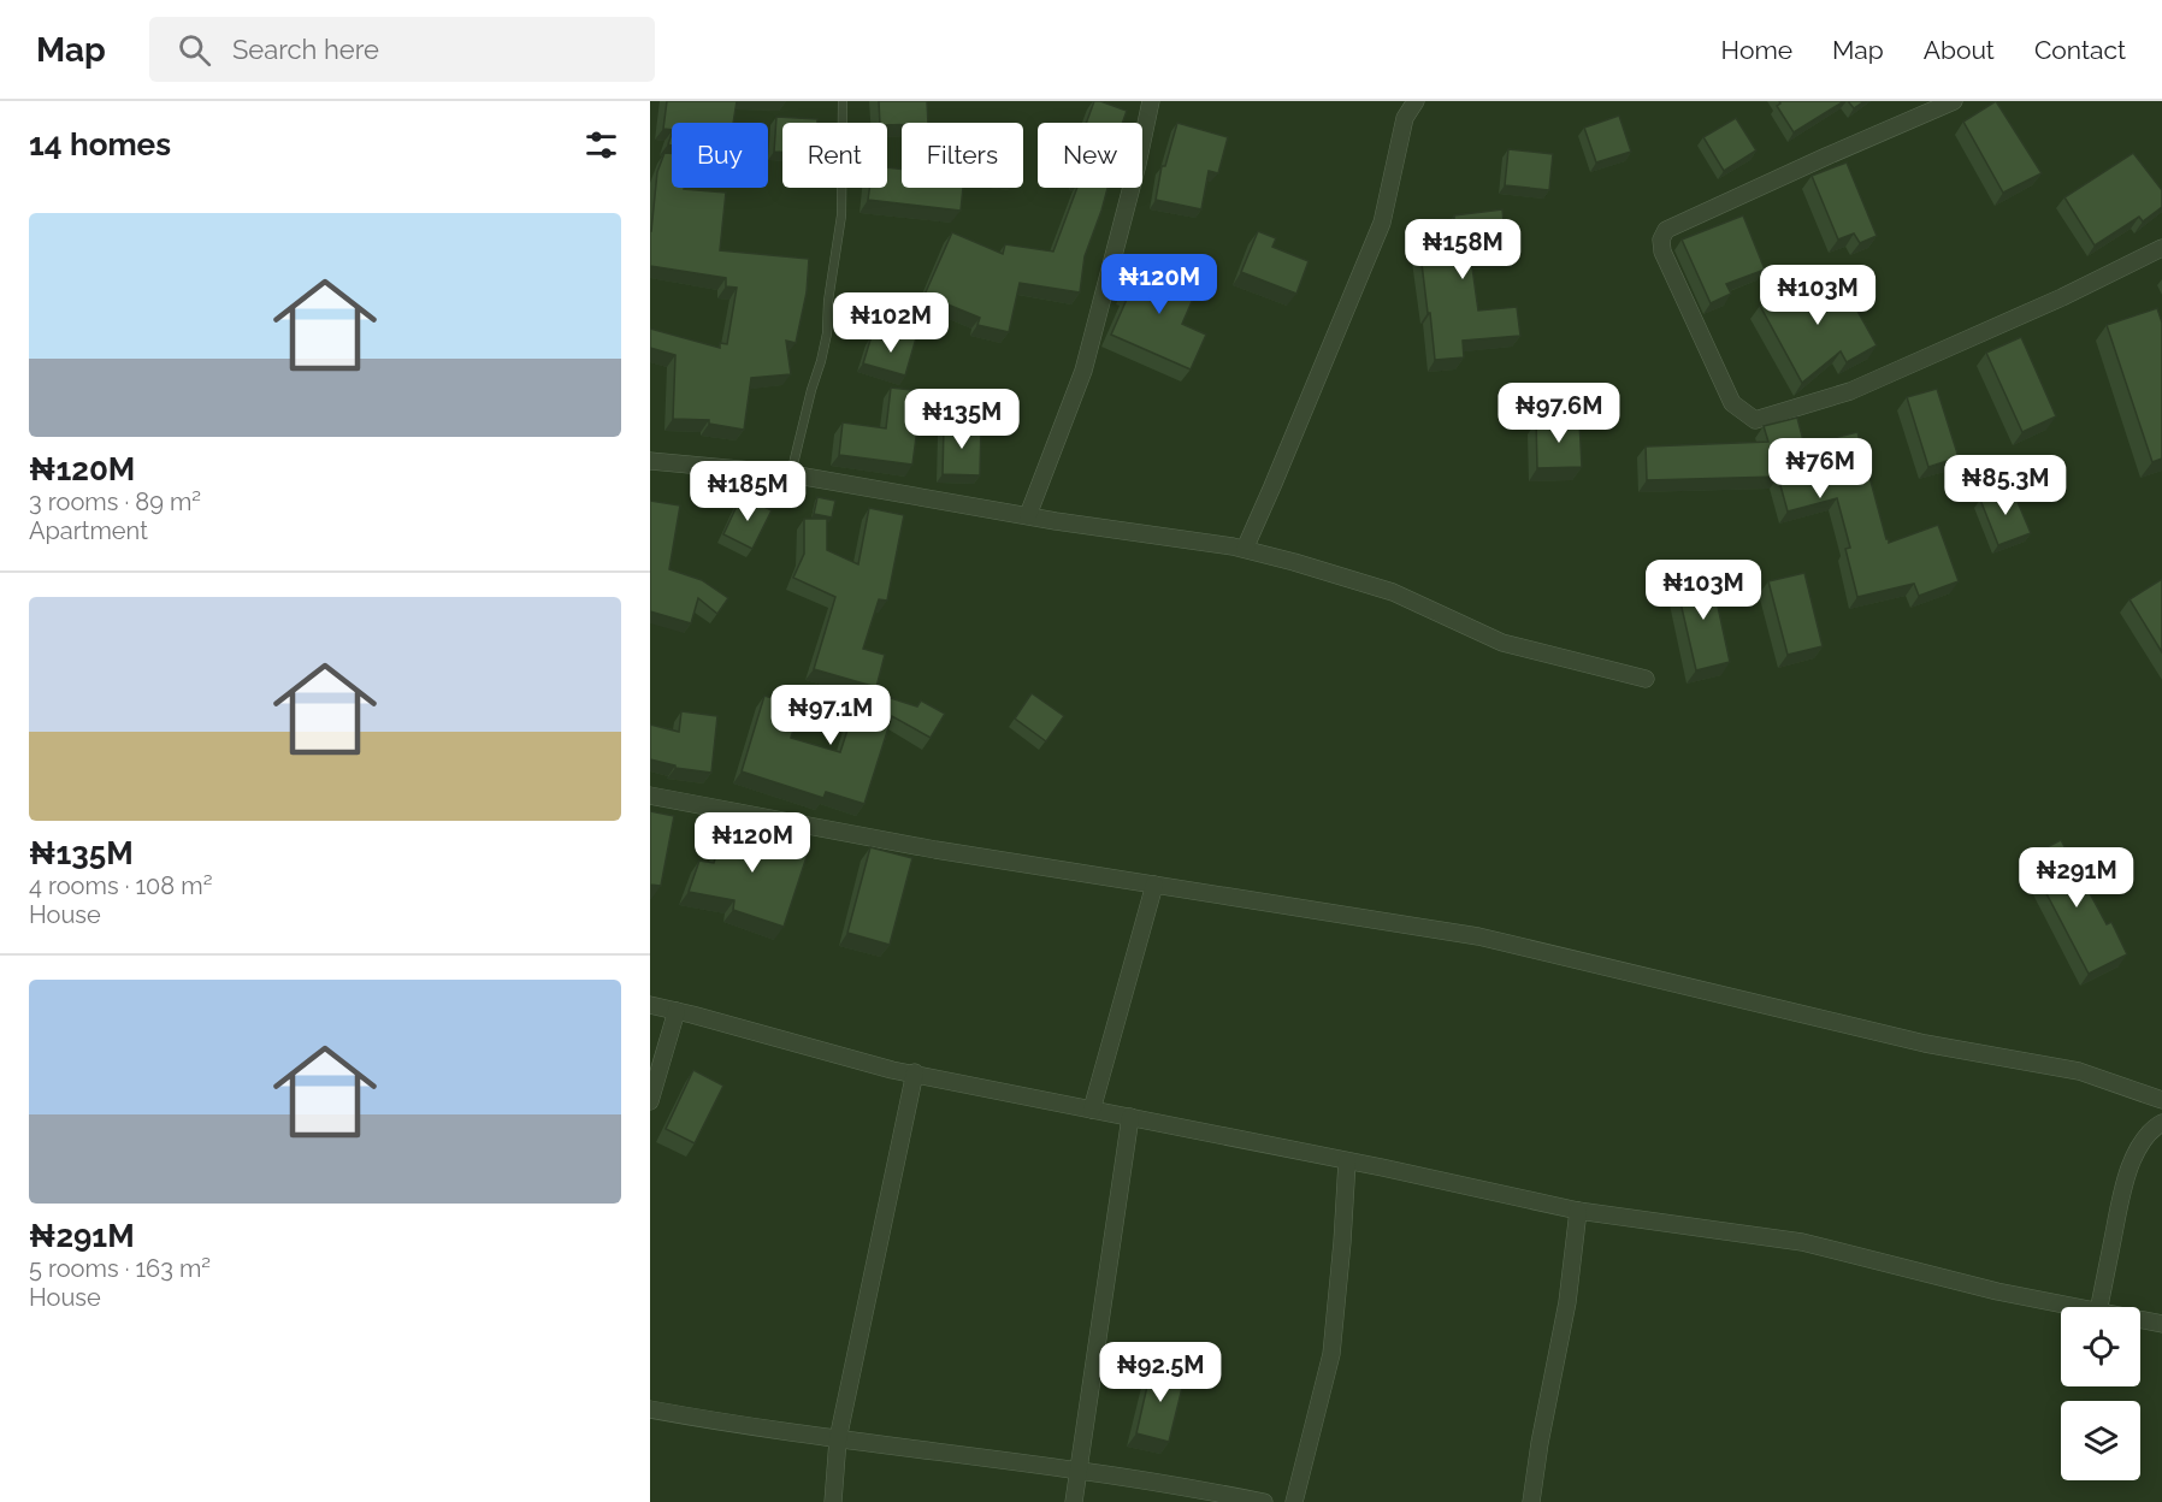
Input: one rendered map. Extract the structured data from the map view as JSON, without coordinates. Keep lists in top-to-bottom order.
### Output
{
  "page": {
    "header": "Map",
    "search": "Search here",
    "nav": [
      "Home",
      "Map",
      "About",
      "Contact"
    ],
    "heading": "14 homes",
    "chip": [
      "Buy",
      "Rent",
      "Filters",
      "New"
    ],
    "list": [
      {
        "name": "₦120M",
        "note": "3 rooms · 89 m² · Apartment"
      },
      {
        "name": "₦135M",
        "note": "4 rooms · 108 m² · House"
      },
      {
        "name": "₦291M",
        "note": "5 rooms · 163 m² · House"
      }
    ],
    "price": [
      "₦158M",
      "₦120M",
      "₦103M",
      "₦102M",
      "₦97.6M",
      "₦135M",
      "₦76M",
      "₦85.3M",
      "₦185M",
      "₦103M",
      "₦97.1M",
      "₦120M",
      "₦291M",
      "₦92.5M"
    ]
  }
}
